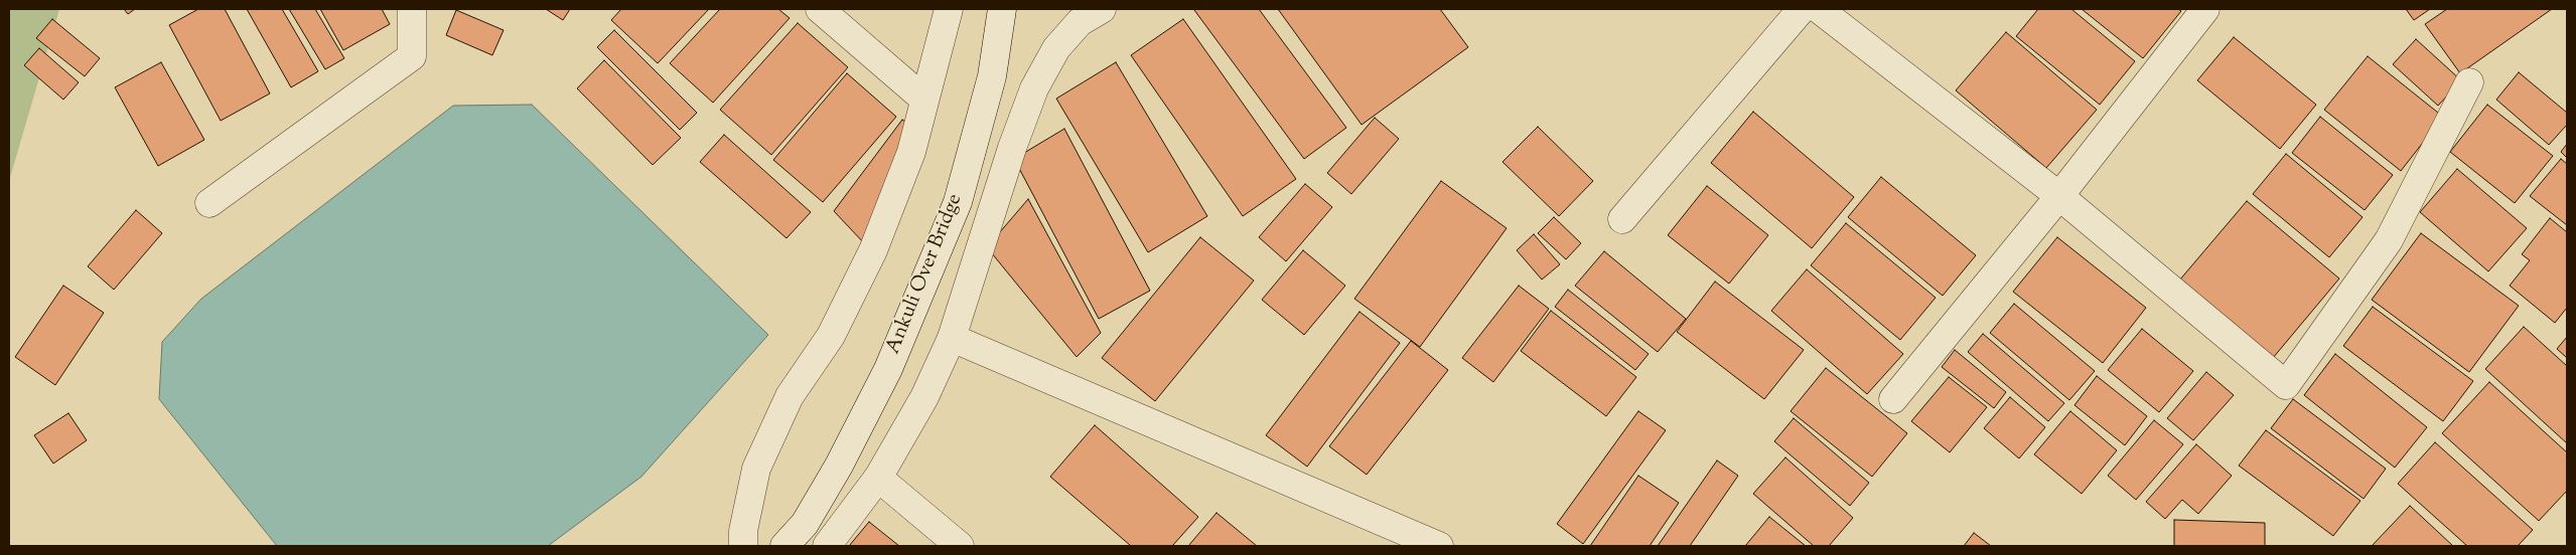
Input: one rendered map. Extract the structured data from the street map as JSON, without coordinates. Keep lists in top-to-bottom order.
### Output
{
  "streets": {
    "street": ["Ankuli Over Bridge"]
  }
}
